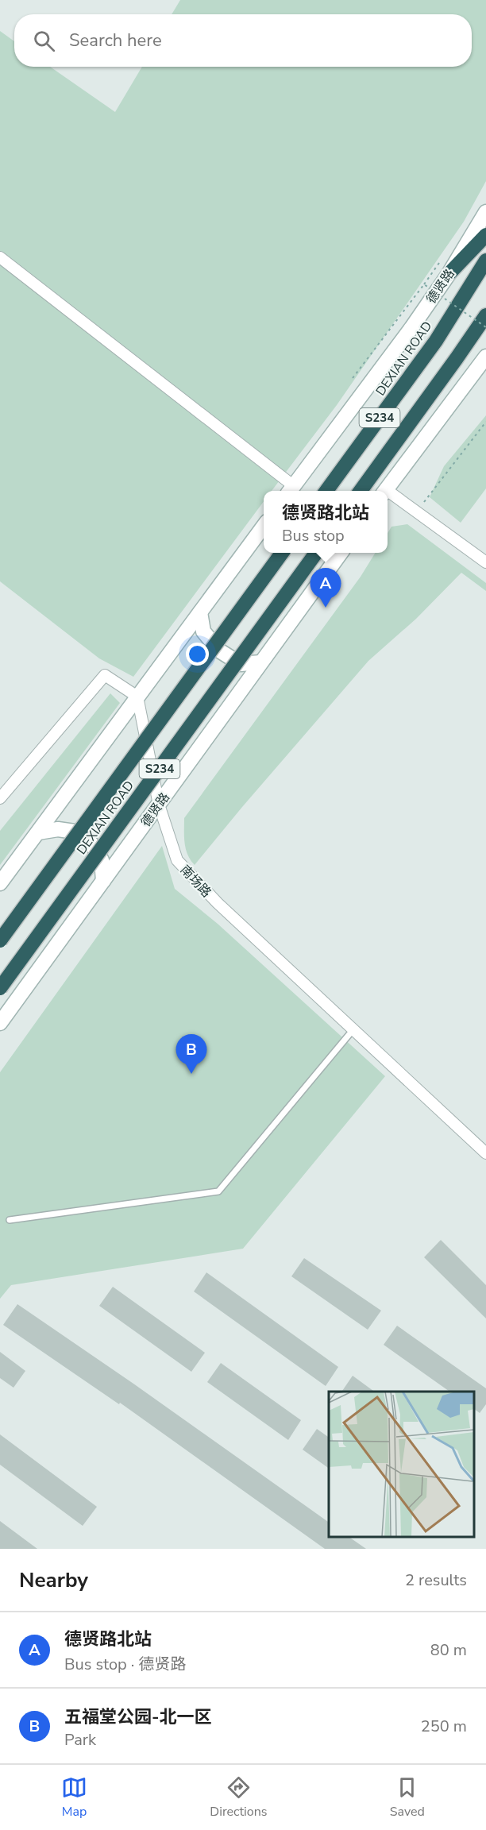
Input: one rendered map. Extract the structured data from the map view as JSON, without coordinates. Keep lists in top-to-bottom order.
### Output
{
  "streets": {
    "highway": ["DEXIAN ROAD", "S234"],
    "street": ["德贤路", "南场路"]
  },
  "crossings": [
    ["德贤路", "南场路"]
  ],
  "page": {
    "search": "Search here",
    "popup": ["德贤路北站", "Bus stop"],
    "pins": ["A", "B"],
    "heading": ["Nearby", "2 results"],
    "list": [
      {
        "mark": "A",
        "name": "德贤路北站",
        "note": "Bus stop · 德贤路",
        "value": "80 m"
      },
      {
        "mark": "B",
        "name": "五福堂公园-北一区",
        "note": "Park",
        "value": "250 m"
      }
    ],
    "nav": ["Map", "Directions", "Saved"]
  }
}
